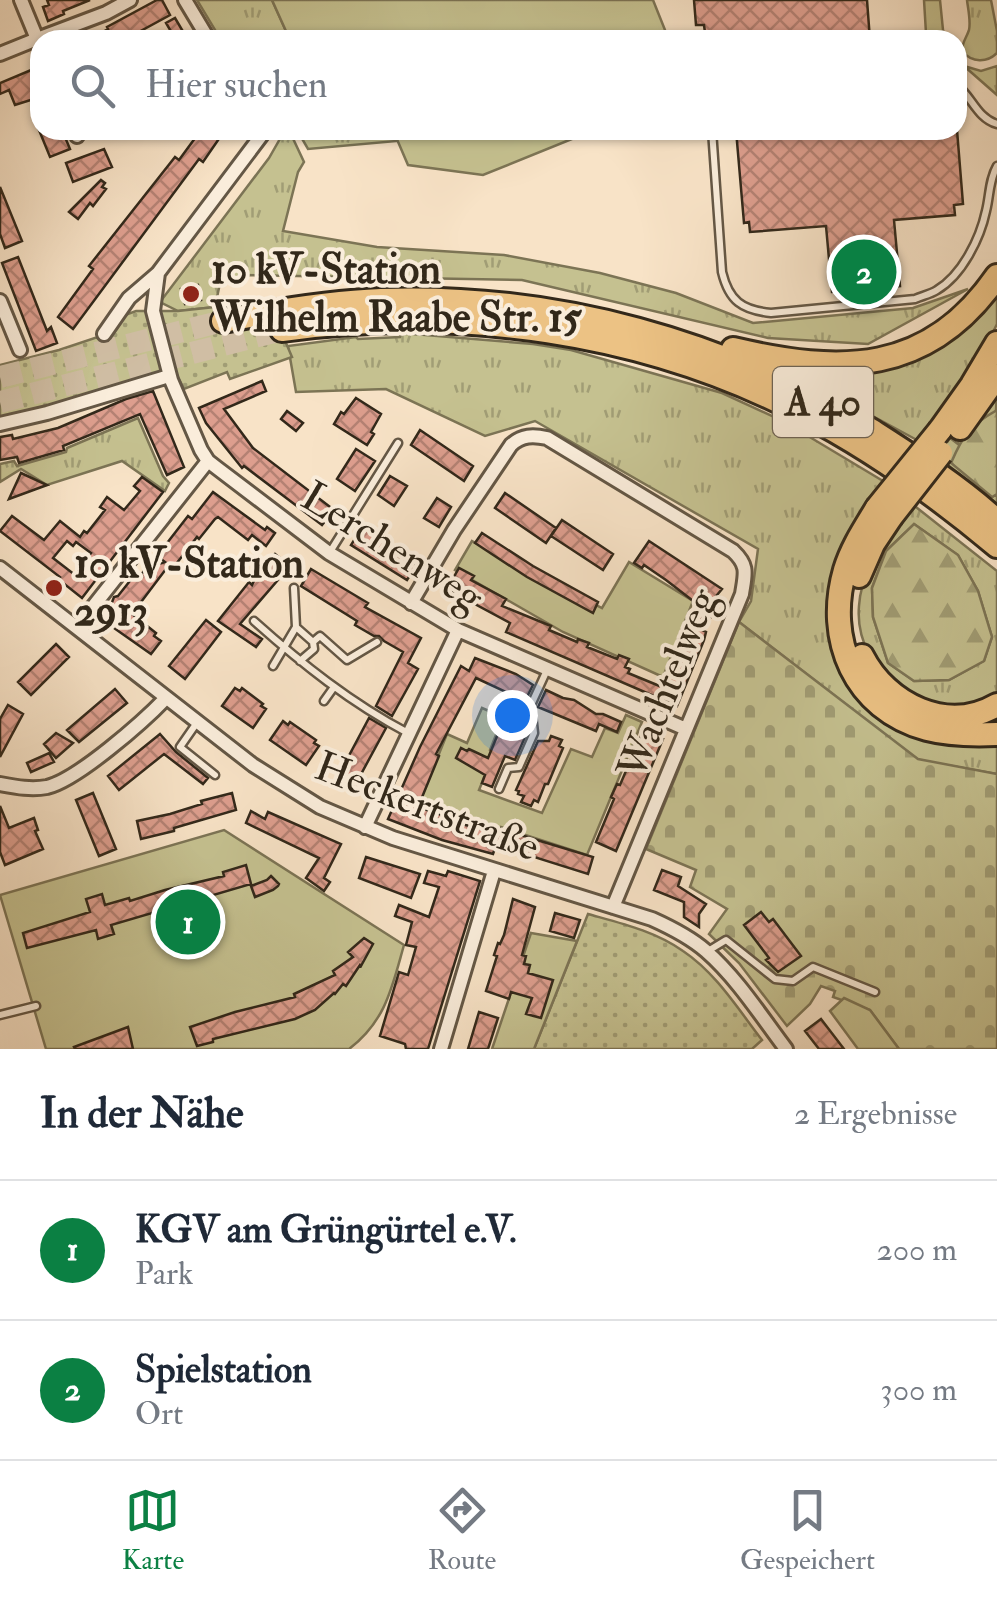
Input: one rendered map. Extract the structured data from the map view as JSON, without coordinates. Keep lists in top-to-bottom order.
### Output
{
  "streets": {
    "highway": ["A 40"],
    "street": ["Lerchenweg", "Wachtelweg", "Heckertstraße"]
  },
  "crossings": [
    ["Lerchenweg", "Wachtelweg"],
    ["Wachtelweg", "Heckertstraße"]
  ],
  "places": ["10 kV-Station Wilhelm Raabe Str. 15", "10 kV-Station 2913"],
  "page": {
    "search": "Hier suchen",
    "pins": ["2", "1"],
    "heading": ["In der Nähe", "2 Ergebnisse"],
    "list": [
      {
        "mark": "1",
        "name": "KGV am Grüngürtel e.V.",
        "note": "Park",
        "value": "200 m"
      },
      {
        "mark": "2",
        "name": "Spielstation",
        "note": "Ort",
        "value": "300 m"
      }
    ],
    "nav": ["Karte", "Route", "Gespeichert"]
  }
}
